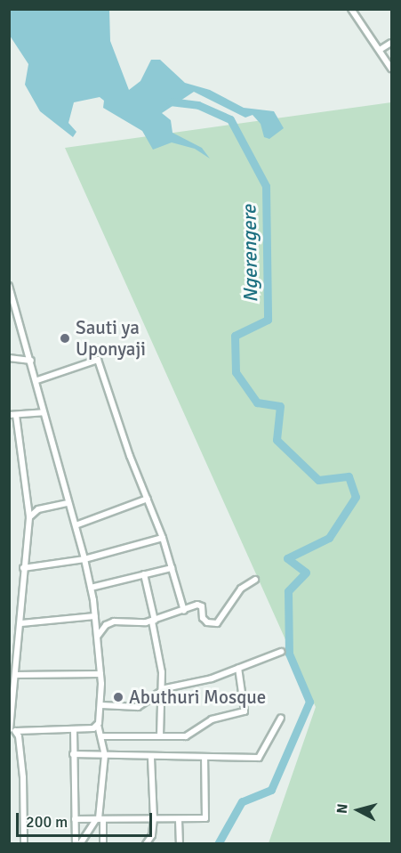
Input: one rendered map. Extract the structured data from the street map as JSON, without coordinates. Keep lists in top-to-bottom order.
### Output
{
  "water": ["Ngerengere"],
  "places": ["Sauti ya Uponyaji", "Abuthuri Mosque"],
  "scale_bar": "200 m",
  "north": "left"
}
